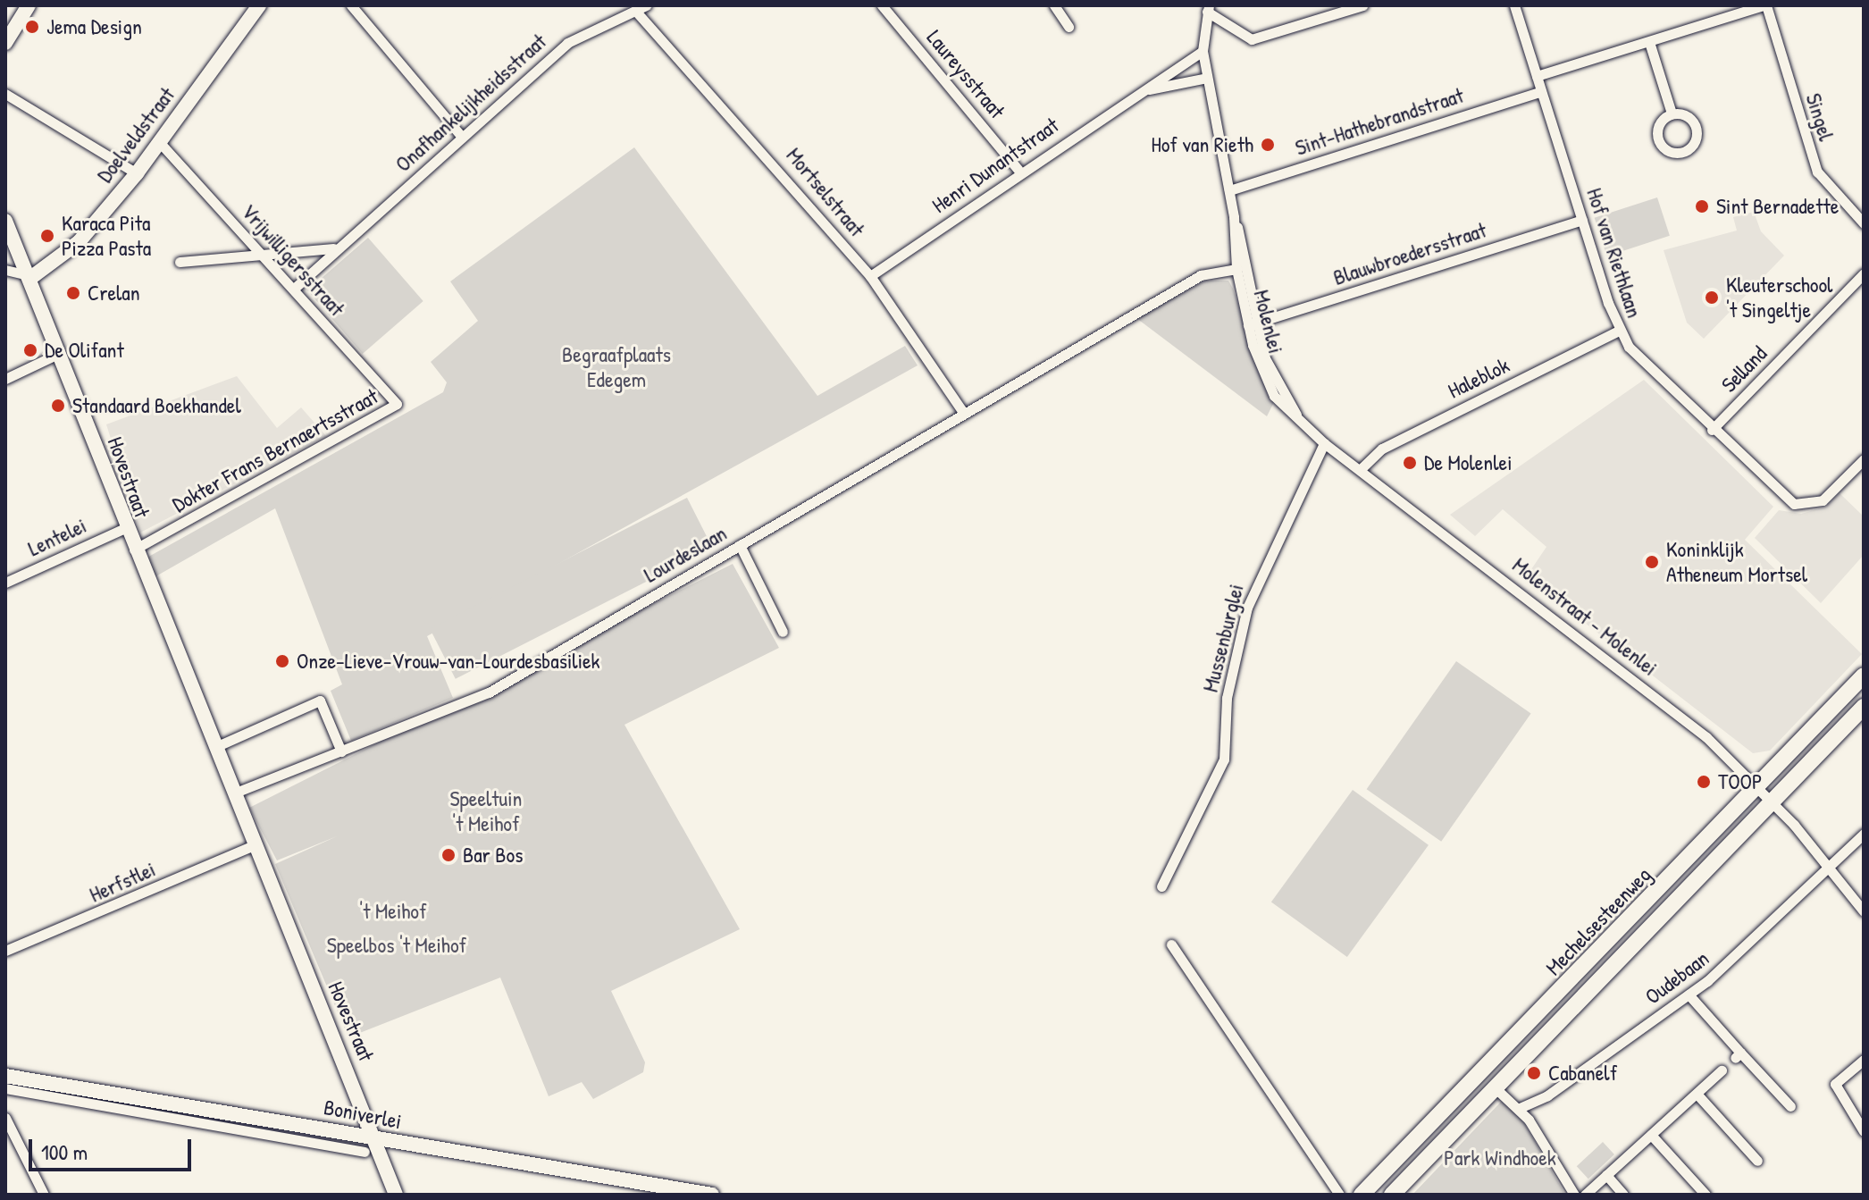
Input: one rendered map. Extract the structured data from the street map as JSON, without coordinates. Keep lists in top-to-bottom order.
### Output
{
  "streets": {
    "main road": ["Mechelsesteenweg"],
    "street": [
      "Laureysstraat",
      "Onafhankelijkheidsstraat",
      "Singel",
      "Sint-Hathebrandstraat",
      "Doelveldstraat",
      "Henri Dunantstraat",
      "Mortselstraat",
      "Hof van Riethlaan",
      "Blauwbroedersstraat",
      "Vrijwilligersstraat",
      "Molenlei",
      "Selland",
      "Haleblok",
      "Dokter Frans Bernaertsstraat",
      "Hovestraat",
      "Lentelei",
      "Lourdeslaan",
      "Molenstraat - Molenlei",
      "Mussenburglei",
      "Herfstlei",
      "Oudebaan",
      "Boniverlei"
    ]
  },
  "crossings": [
    ["Laureysstraat", "Henri Dunantstraat"],
    ["Onafhankelijkheidsstraat", "Mortselstraat"],
    ["Onafhankelijkheidsstraat", "Vrijwilligersstraat"],
    ["Sint-Hathebrandstraat", "Hof van Riethlaan"],
    ["Doelveldstraat", "Vrijwilligersstraat"],
    ["Doelveldstraat", "Hovestraat"],
    ["Henri Dunantstraat", "Mortselstraat"],
    ["Mortselstraat", "Lourdeslaan"],
    ["Hof van Riethlaan", "Blauwbroedersstraat"],
    ["Hof van Riethlaan", "Selland"],
    ["Hof van Riethlaan", "Haleblok"],
    ["Blauwbroedersstraat", "Molenlei"],
    ["Blauwbroedersstraat", "Molenstraat - Molenlei"],
    ["Vrijwilligersstraat", "Dokter Frans Bernaertsstraat"],
    ["Molenlei", "Lourdeslaan"],
    ["Molenlei", "Molenstraat - Molenlei"],
    ["Haleblok", "Molenstraat - Molenlei"],
    ["Dokter Frans Bernaertsstraat", "Hovestraat"],
    ["Hovestraat", "Lentelei"],
    ["Hovestraat", "Lourdeslaan"],
    ["Hovestraat", "Herfstlei"],
    ["Hovestraat", "Boniverlei"],
    ["Molenstraat - Molenlei", "Mussenburglei"],
    ["Molenstraat - Molenlei", "Mechelsesteenweg"],
    ["Molenstraat - Molenlei", "Oudebaan"]
  ],
  "parks": [
    "Begraafplaats Edegem",
    "Speeltuin 't Meihof",
    "'t Meihof",
    "Speelbos 't Meihof",
    "Park Windhoek"
  ],
  "places": [
    "Jema Design",
    "Hof van Rieth",
    "Sint Bernadette",
    "Karaca Pita Pizza Pasta",
    "Crelan",
    "Kleuterschool 't Singeltje",
    "De Olifant",
    "Standaard Boekhandel",
    "De Molenlei",
    "Koninklijk Atheneum Mortsel",
    "Onze-Lieve-Vrouw-van-Lourdesbasiliek",
    "TOOP",
    "Bar Bos",
    "Cabanelf"
  ],
  "scale_bar": "100 m"
}
